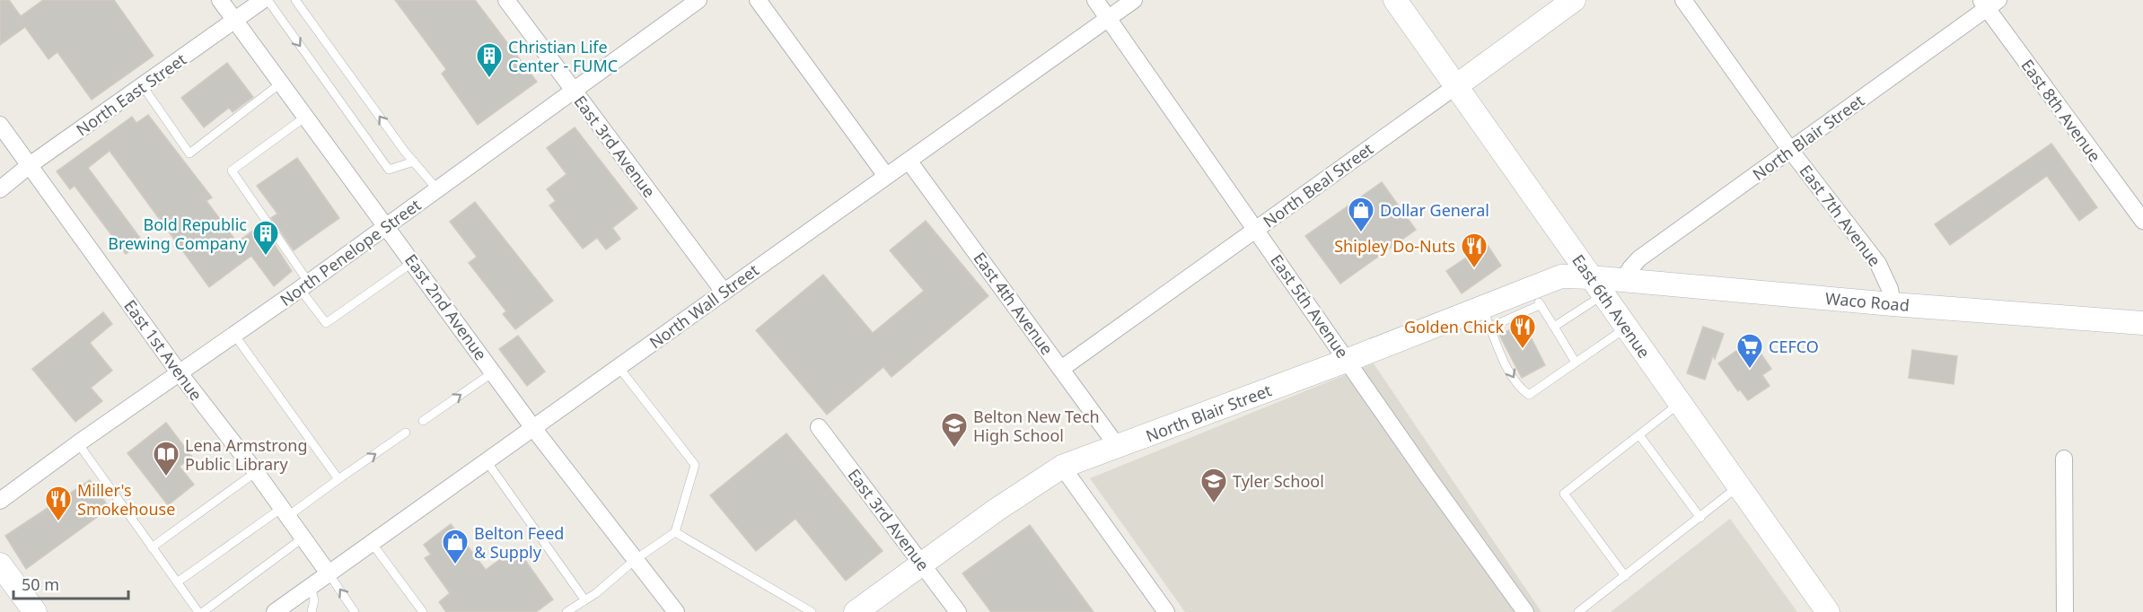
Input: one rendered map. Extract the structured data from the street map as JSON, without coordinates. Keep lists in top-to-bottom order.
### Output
{
  "streets": {
    "street": [
      "North East Street",
      "East 8th Avenue",
      "North Blair Street",
      "East 3rd Avenue",
      "North Beal Street",
      "East 7th Avenue",
      "North Penelope Street",
      "Waco Road",
      "East 4th Avenue",
      "North Wall Street",
      "East 5th Avenue",
      "East 6th Avenue",
      "East 2nd Avenue",
      "East 1st Avenue"
    ]
  },
  "crossings": [
    ["North East Street", "East 2nd Avenue"],
    ["North East Street", "East 1st Avenue"],
    ["East 8th Avenue", "North Blair Street"],
    ["North Blair Street", "East 3rd Avenue"],
    ["North Blair Street", "East 7th Avenue"],
    ["North Blair Street", "Waco Road"],
    ["North Blair Street", "East 4th Avenue"],
    ["North Blair Street", "East 5th Avenue"],
    ["North Blair Street", "East 6th Avenue"],
    ["East 3rd Avenue", "North Penelope Street"],
    ["East 3rd Avenue", "North Wall Street"],
    ["North Beal Street", "East 4th Avenue"],
    ["North Beal Street", "East 5th Avenue"],
    ["North Beal Street", "East 6th Avenue"],
    ["East 7th Avenue", "Waco Road"],
    ["North Penelope Street", "East 2nd Avenue"],
    ["North Penelope Street", "East 1st Avenue"],
    ["Waco Road", "East 6th Avenue"],
    ["East 4th Avenue", "North Wall Street"],
    ["North Wall Street", "East 5th Avenue"],
    ["North Wall Street", "East 2nd Avenue"],
    ["North Wall Street", "East 1st Avenue"]
  ],
  "places": {
    "building": ["Christian Life Center - FUMC", "Bold Republic Brewing Company"],
    "shop": ["Dollar General", "Belton Feed & Supply"],
    "restaurant": ["Shipley Do-Nuts", "Golden Chick", "Miller's Smokehouse"],
    "supermarket": ["CEFCO"],
    "school or university": ["Belton New Tech High School", "Tyler School"],
    "library": ["Lena Armstrong Public Library"]
  },
  "scale_bar": "50 m"
}
